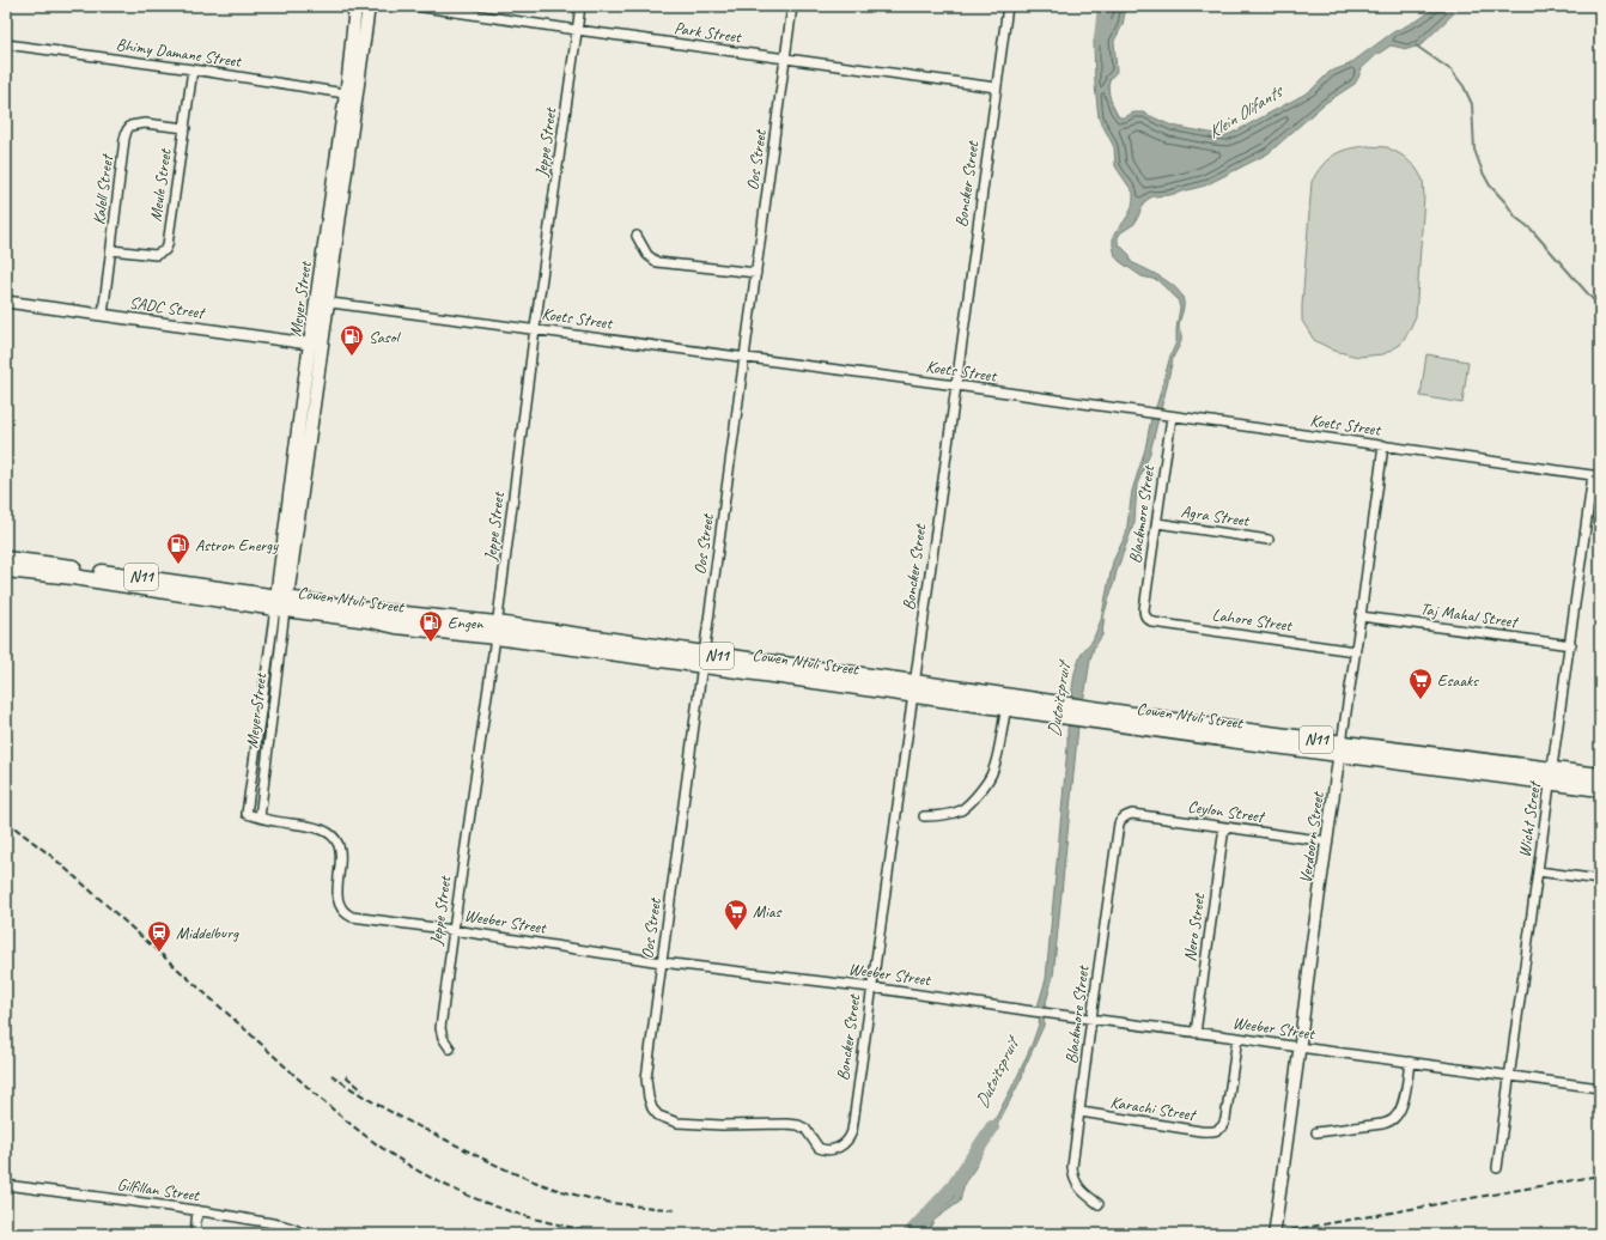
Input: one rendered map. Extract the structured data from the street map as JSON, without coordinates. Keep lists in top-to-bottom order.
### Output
{
  "streets": {
    "highway": ["N11", "Cowen Ntuli Street"],
    "main road": ["Meyer Street"],
    "street": [
      "Park Street",
      "Bhimy Damane Street",
      "Jeppe Street",
      "Oos Street",
      "Boncker Street",
      "Meule Street",
      "Kalell Street",
      "SADC Street",
      "Koets Street",
      "Blackmore Street",
      "Agra Street",
      "Taj Mahal Street",
      "Lahore Street",
      "Ceylon Street",
      "Wicht Street",
      "Verdoorn Street",
      "Weeber Street",
      "Nero Street",
      "Karachi Street",
      "Gilfillan Street"
    ]
  },
  "crossings": [
    ["Park Street", "Jeppe Street"],
    ["Park Street", "Oos Street"],
    ["Park Street", "Boncker Street"],
    ["Bhimy Damane Street", "Meule Street"],
    ["Bhimy Damane Street", "Meyer Street"],
    ["Jeppe Street", "Koets Street"],
    ["Jeppe Street", "Cowen Ntuli Street"],
    ["Jeppe Street", "Weeber Street"],
    ["Oos Street", "Boncker Street"],
    ["Oos Street", "Koets Street"],
    ["Oos Street", "Cowen Ntuli Street"],
    ["Oos Street", "Weeber Street"],
    ["Boncker Street", "Koets Street"],
    ["Boncker Street", "Cowen Ntuli Street"],
    ["Boncker Street", "Weeber Street"],
    ["Meule Street", "Kalell Street"],
    ["Kalell Street", "SADC Street"],
    ["Meyer Street", "SADC Street"],
    ["Meyer Street", "Koets Street"],
    ["Meyer Street", "Cowen Ntuli Street"],
    ["Meyer Street", "Weeber Street"],
    ["Koets Street", "Blackmore Street"],
    ["Koets Street", "Wicht Street"],
    ["Koets Street", "Verdoorn Street"],
    ["Blackmore Street", "Agra Street"],
    ["Blackmore Street", "Lahore Street"],
    ["Blackmore Street", "Ceylon Street"],
    ["Blackmore Street", "Weeber Street"],
    ["Blackmore Street", "Karachi Street"],
    ["Cowen Ntuli Street", "Wicht Street"],
    ["Cowen Ntuli Street", "Verdoorn Street"],
    ["Taj Mahal Street", "Wicht Street"],
    ["Taj Mahal Street", "Verdoorn Street"],
    ["Lahore Street", "Verdoorn Street"],
    ["Ceylon Street", "Verdoorn Street"],
    ["Ceylon Street", "Nero Street"],
    ["Wicht Street", "Weeber Street"],
    ["Verdoorn Street", "Weeber Street"],
    ["Weeber Street", "Nero Street"],
    ["Weeber Street", "Karachi Street"]
  ],
  "water": ["Klein Olifants", "Dutoitspruit"],
  "places": {
    "fuel station": ["Sasol", "Astron Energy", "Engen"],
    "supermarket": ["Esaaks", "Mias"],
    "station": ["Middelburg"]
  }
}
